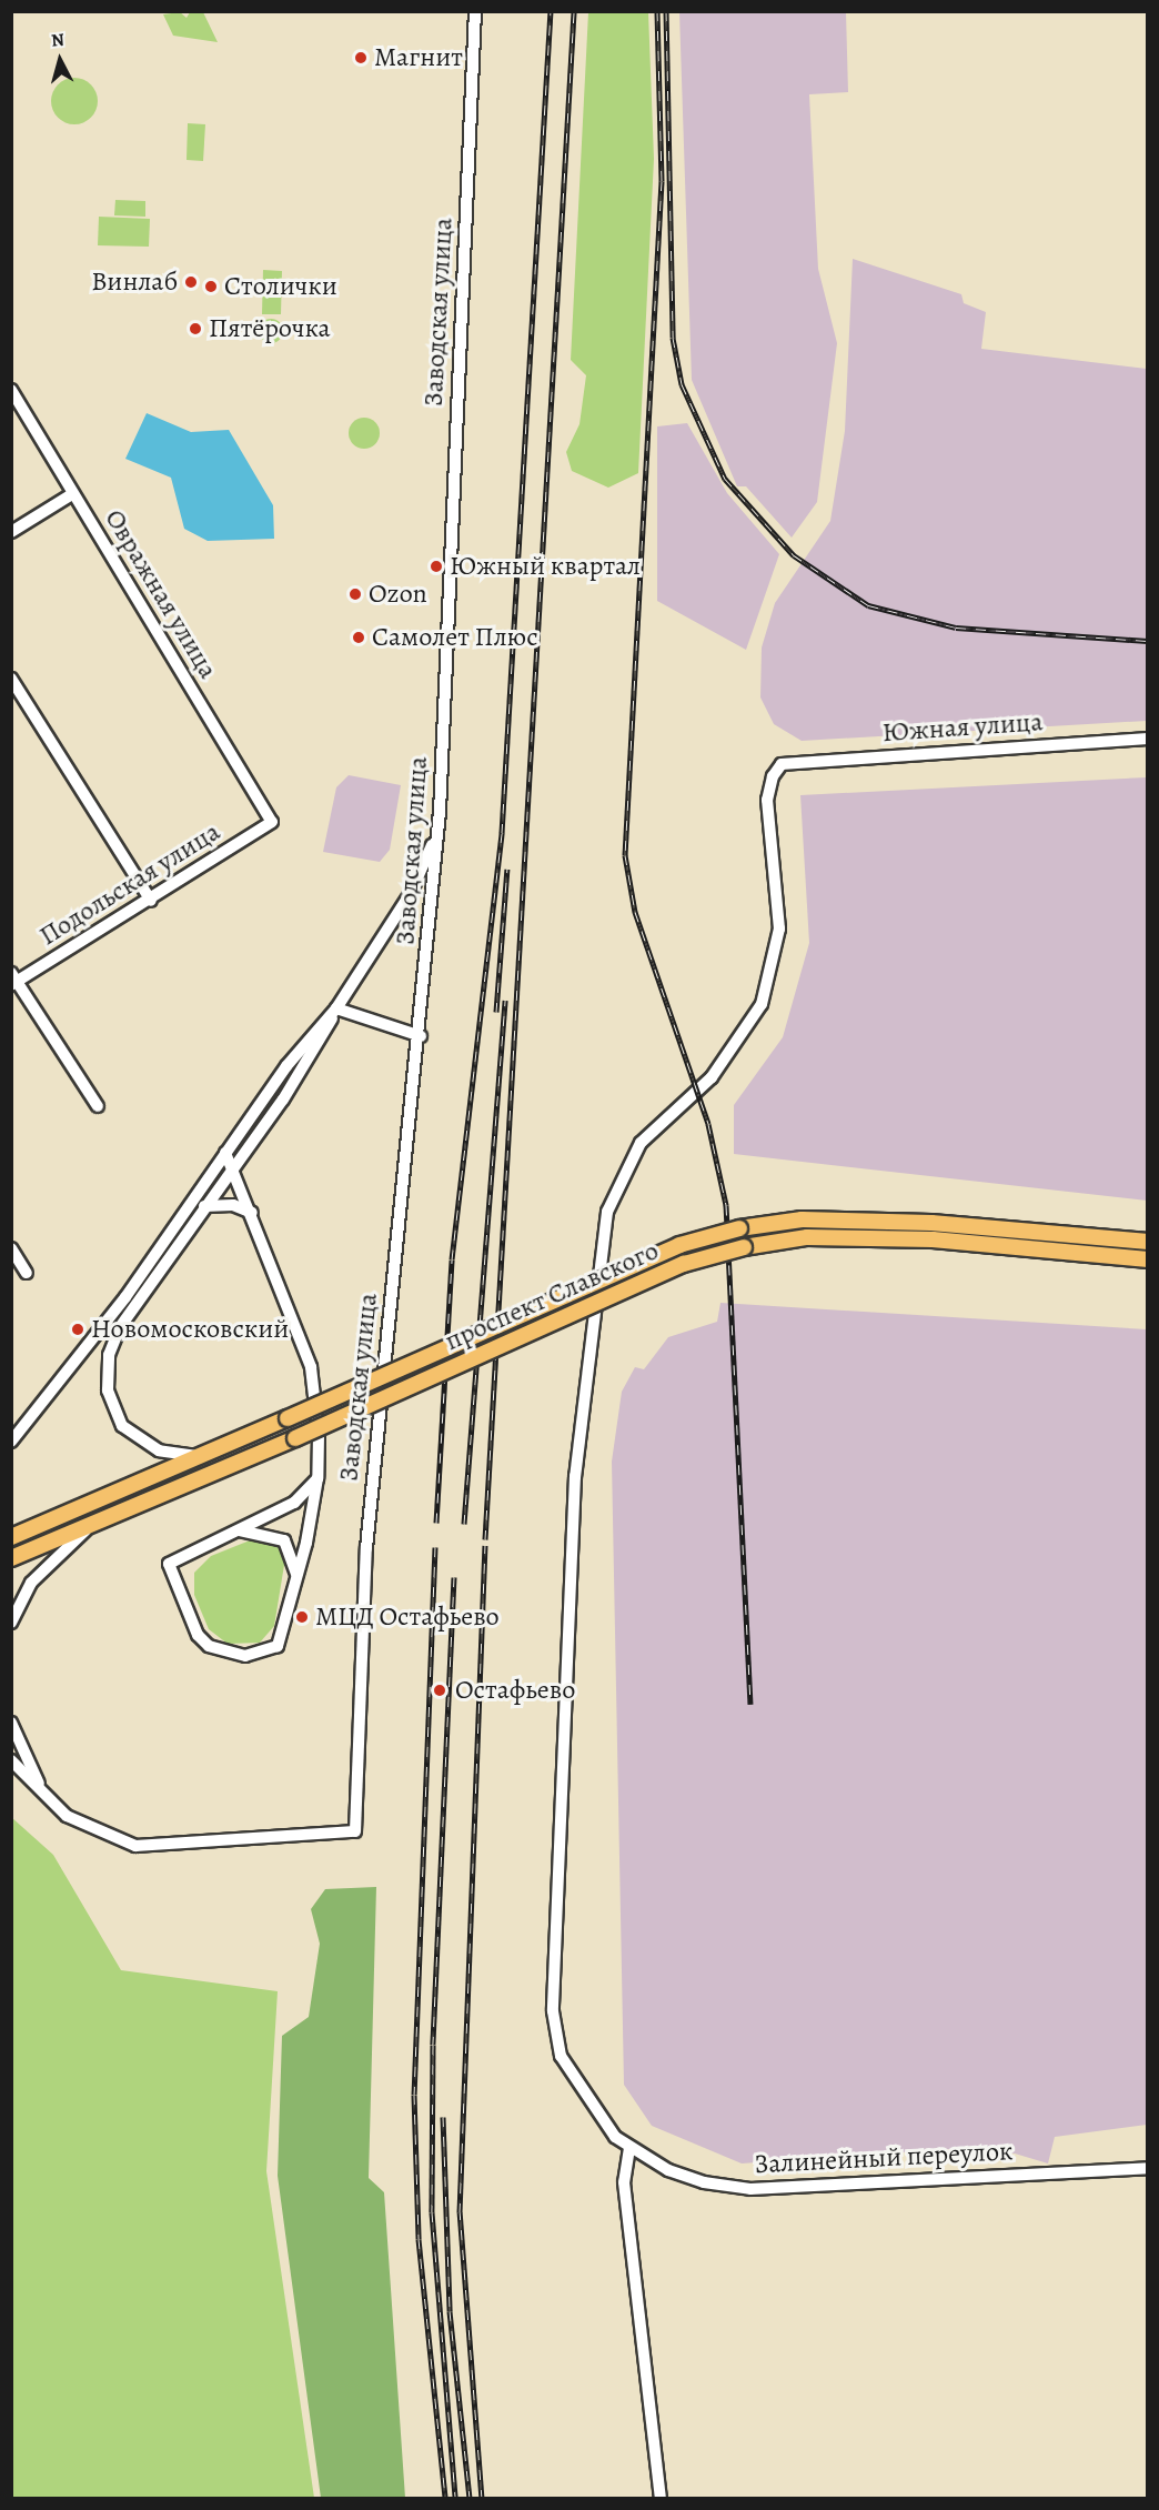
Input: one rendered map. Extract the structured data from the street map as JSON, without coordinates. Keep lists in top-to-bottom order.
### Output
{
  "streets": {
    "main road": ["проспект Славского"],
    "street": [
      "Заводская улица",
      "Овражная улица",
      "Южная улица",
      "Подольская улица",
      "Залинейный переулок"
    ]
  },
  "crossings": [
    ["Овражная улица", "Подольская улица"],
    ["Южная улица", "Залинейный переулок"]
  ],
  "places": [
    "Магнит",
    "Винлаб",
    "Столички",
    "Пятёрочка",
    "Южный квартал",
    "Ozon",
    "Самолет Плюс",
    "Новомосковский",
    "МЦД Остафьево",
    "Остафьево"
  ],
  "north": "top"
}
